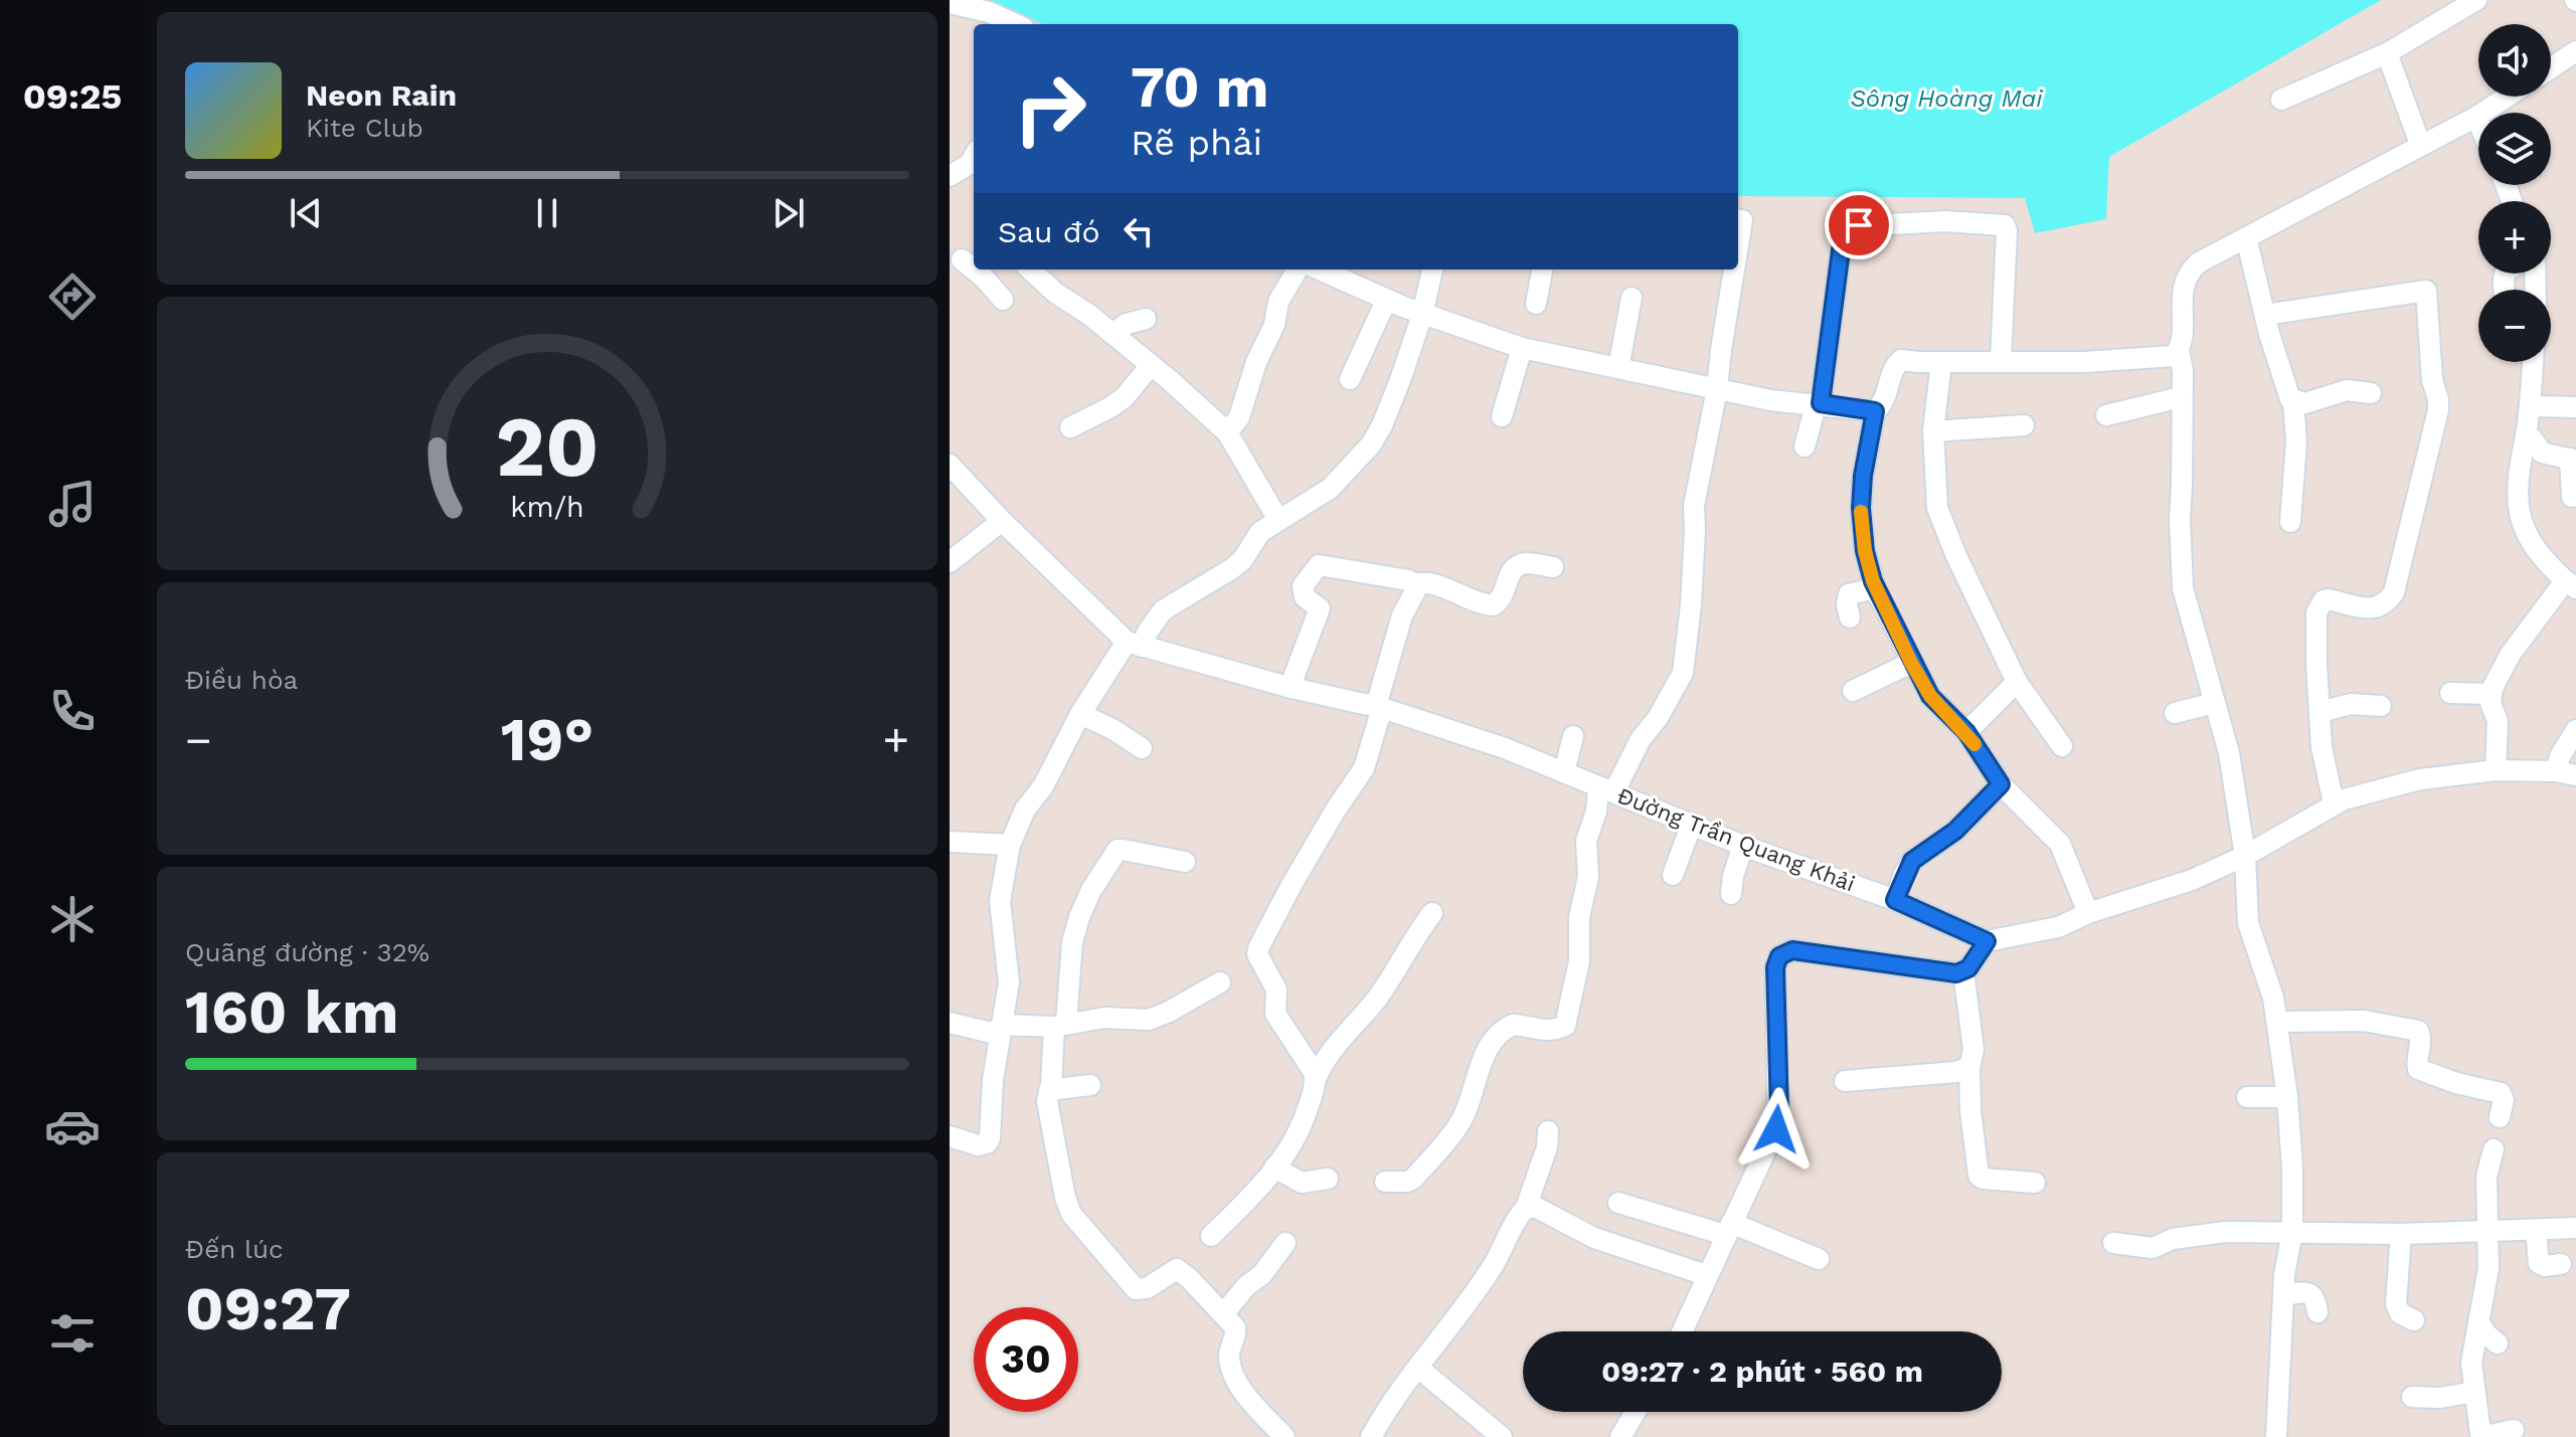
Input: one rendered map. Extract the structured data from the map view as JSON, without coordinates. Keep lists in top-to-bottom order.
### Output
{
  "streets": {
    "street": ["Đường Trần Quang Khải"]
  },
  "water": ["Sông Hoàng Mai"],
  "page": {
    "tabs": "09:25",
    "map_buttons": ["+", "−"],
    "turn": ["70 m", "Rẽ phải"],
    "song": ["Neon Rain", "Kite Club"],
    "then": "Sau đó",
    "tile": [
      "Điều hòa",
      ["Quãng đường · 32%", "160 km"],
      ["Đến lúc", "09:27"]
    ],
    "heat": ["−", "19°", "+"],
    "limit": "30",
    "trip": "09:27 · 2 phút · 560 m",
    "gauge": ["20", "km/h"]
  }
}
